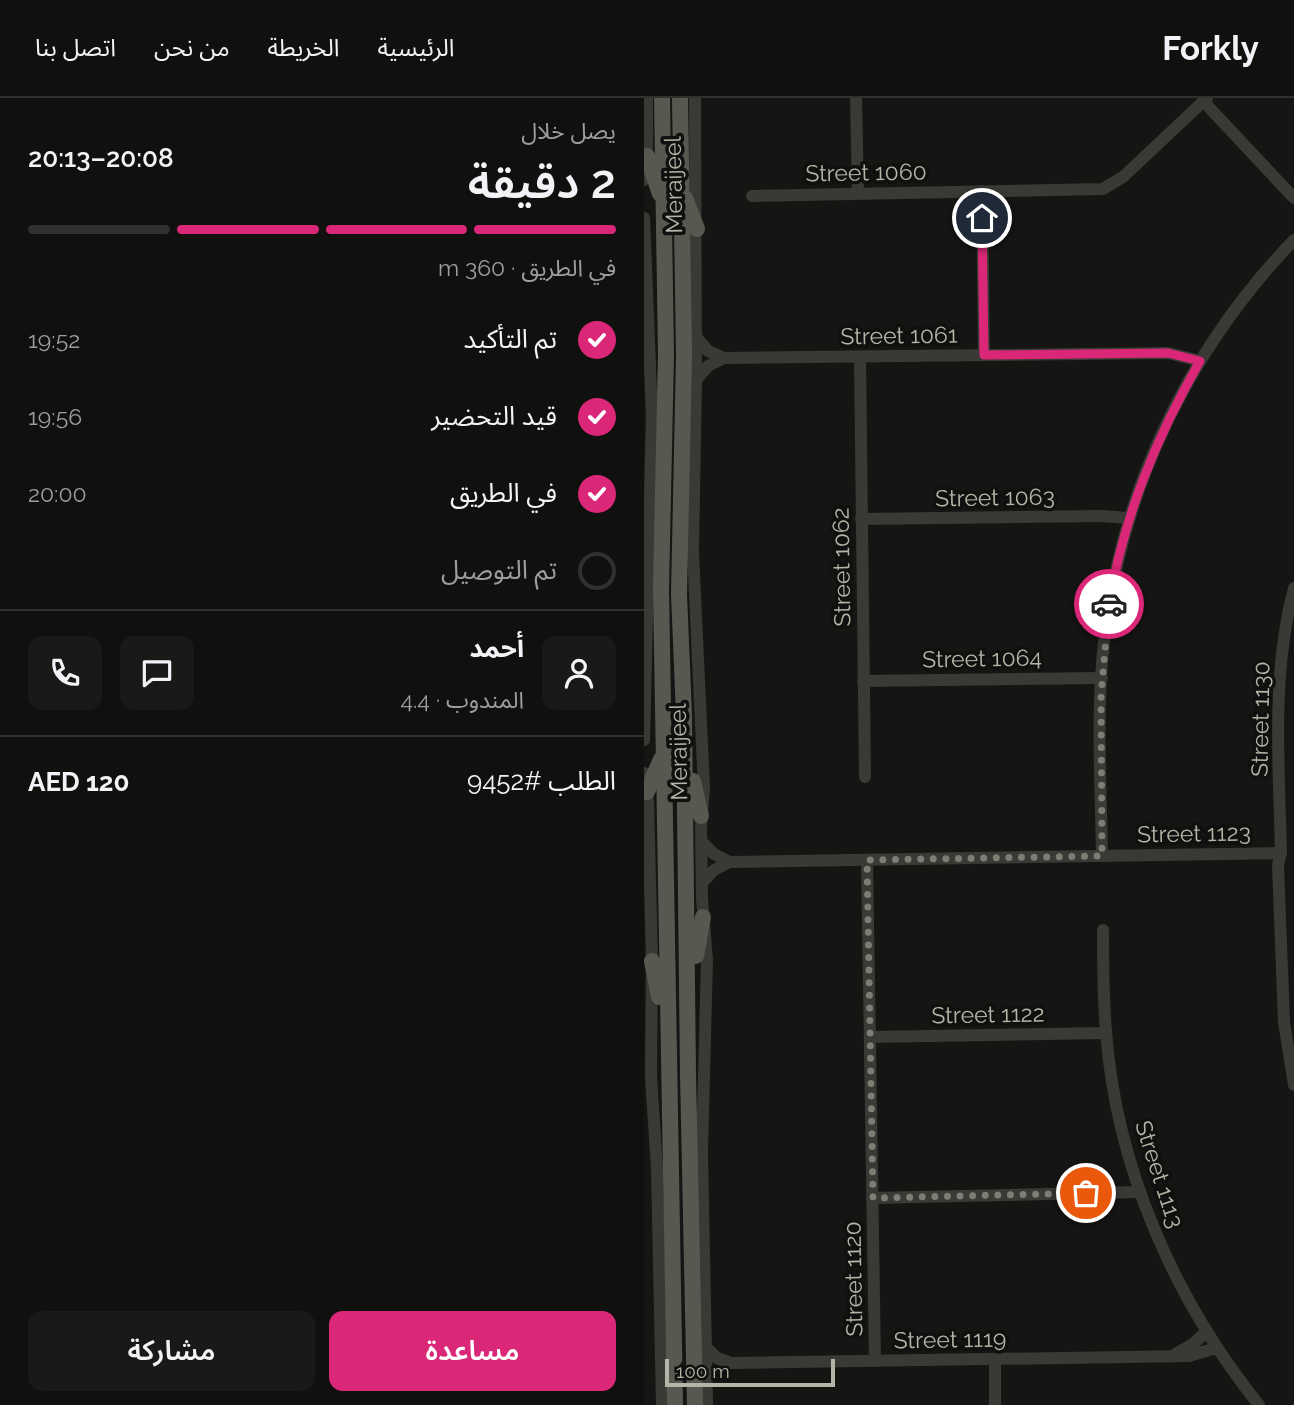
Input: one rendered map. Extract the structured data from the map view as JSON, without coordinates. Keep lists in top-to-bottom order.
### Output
{
  "streets": {
    "main road": ["Meraijeel"],
    "street": [
      "Street 1060",
      "Street 1061",
      "Street 1063",
      "Street 1062",
      "Street 1064",
      "Street 1130",
      "Street 1123",
      "Street 1122",
      "Street 1113",
      "Street 1120",
      "Street 1119"
    ]
  },
  "crossings": [
    ["Street 1061", "Street 1062"],
    ["Street 1063", "Street 1062"],
    ["Street 1062", "Street 1064"],
    ["Street 1130", "Street 1123"],
    ["Street 1123", "Street 1120"],
    ["Street 1122", "Street 1113"],
    ["Street 1122", "Street 1120"],
    ["Street 1113", "Street 1119"],
    ["Street 1120", "Street 1119"]
  ],
  "scale_bar": "100 m",
  "page": {
    "header": "Forkly",
    "nav": [
      "الرئيسية",
      "الخريطة",
      "من نحن",
      "اتصل بنا"
    ],
    "heading": ["2 دقيقة", "يصل خلال", "20:08–20:13"],
    "panel": [
      "أحمد",
      "المندوب · 4.4",
      "الطلب #9452",
      "AED 120"
    ],
    "bar": "في الطريق · 360 m",
    "list": [
      ["تم التأكيد", "19:52"],
      ["قيد التحضير", "19:56"],
      ["في الطريق", "20:00"],
      "تم التوصيل"
    ],
    "buttons": ["مساعدة", "مشاركة"],
    "scale": "100 m"
  }
}
